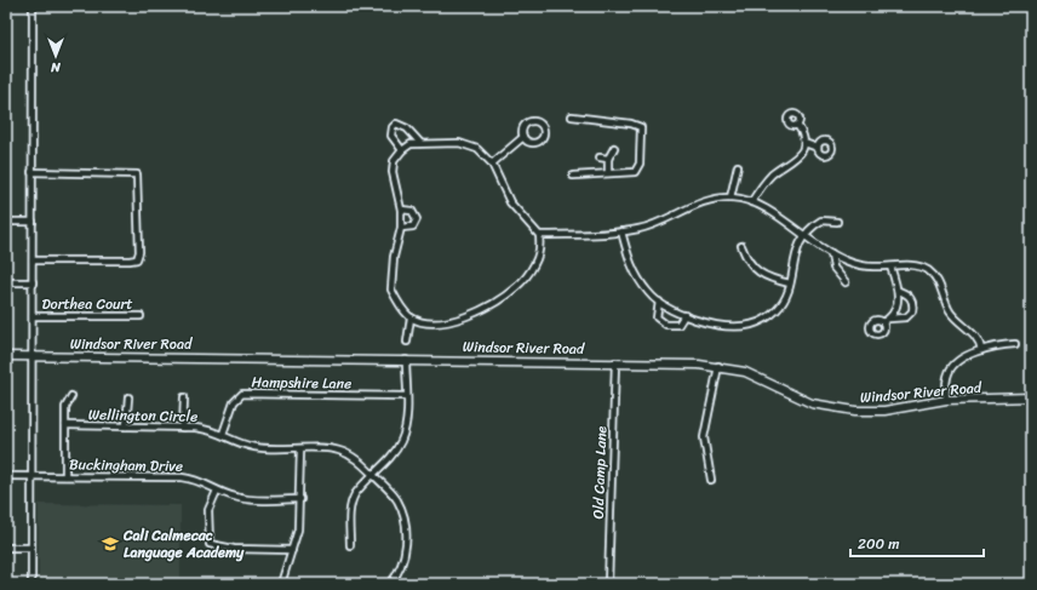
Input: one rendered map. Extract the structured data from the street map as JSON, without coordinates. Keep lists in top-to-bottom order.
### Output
{
  "streets": {
    "main road": ["Windsor River Road"],
    "street": [
      "Dorthea Court",
      "Hampshire Lane",
      "Wellington Circle",
      "Buckingham Drive",
      "Old Camp Lane"
    ]
  },
  "crossings": [
    ["Windsor River Road", "Old Camp Lane"],
    ["Hampshire Lane", "Wellington Circle"]
  ],
  "places": {
    "school or university": ["Cali Calmecac Language Academy"]
  },
  "scale_bar": "200 m",
  "north": "bottom"
}
